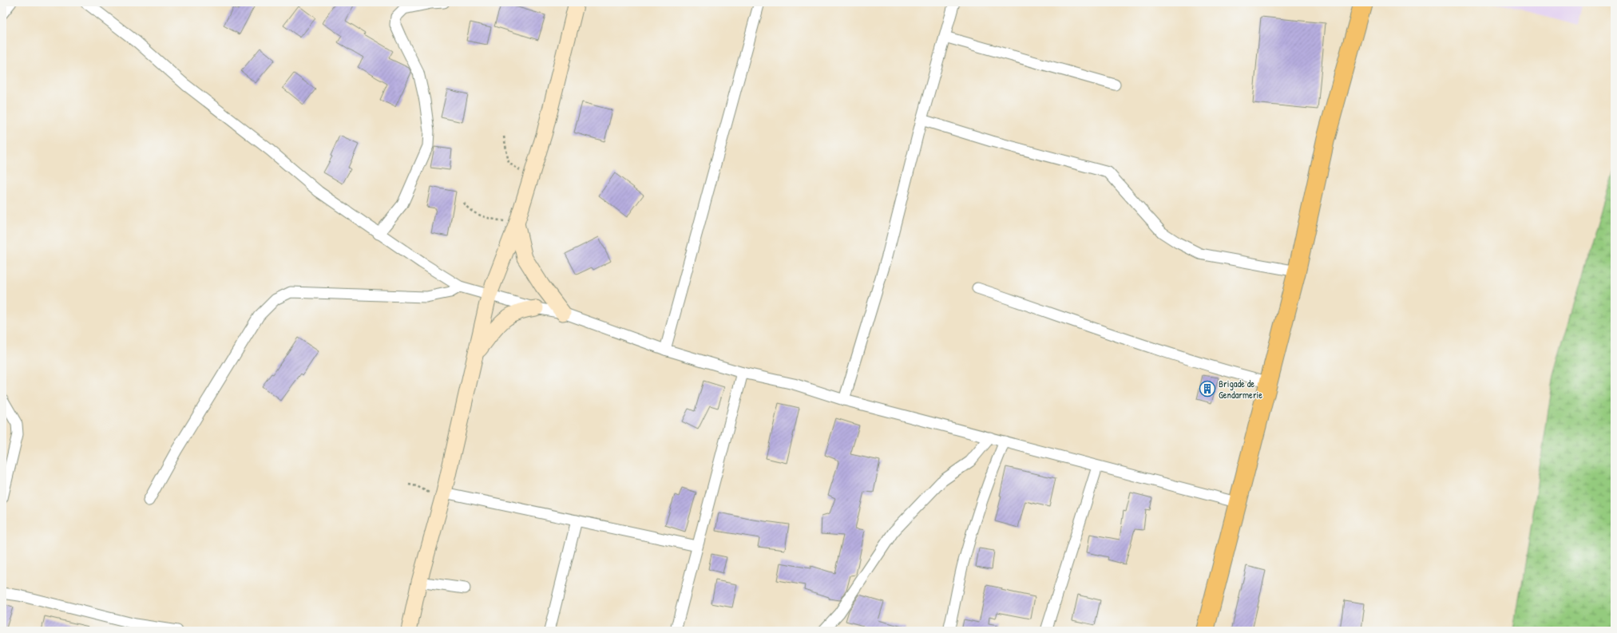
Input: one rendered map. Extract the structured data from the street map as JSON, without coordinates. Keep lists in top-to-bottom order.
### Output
{
  "places": {
    "building": ["Brigade de Gendarmerie"]
  }
}
